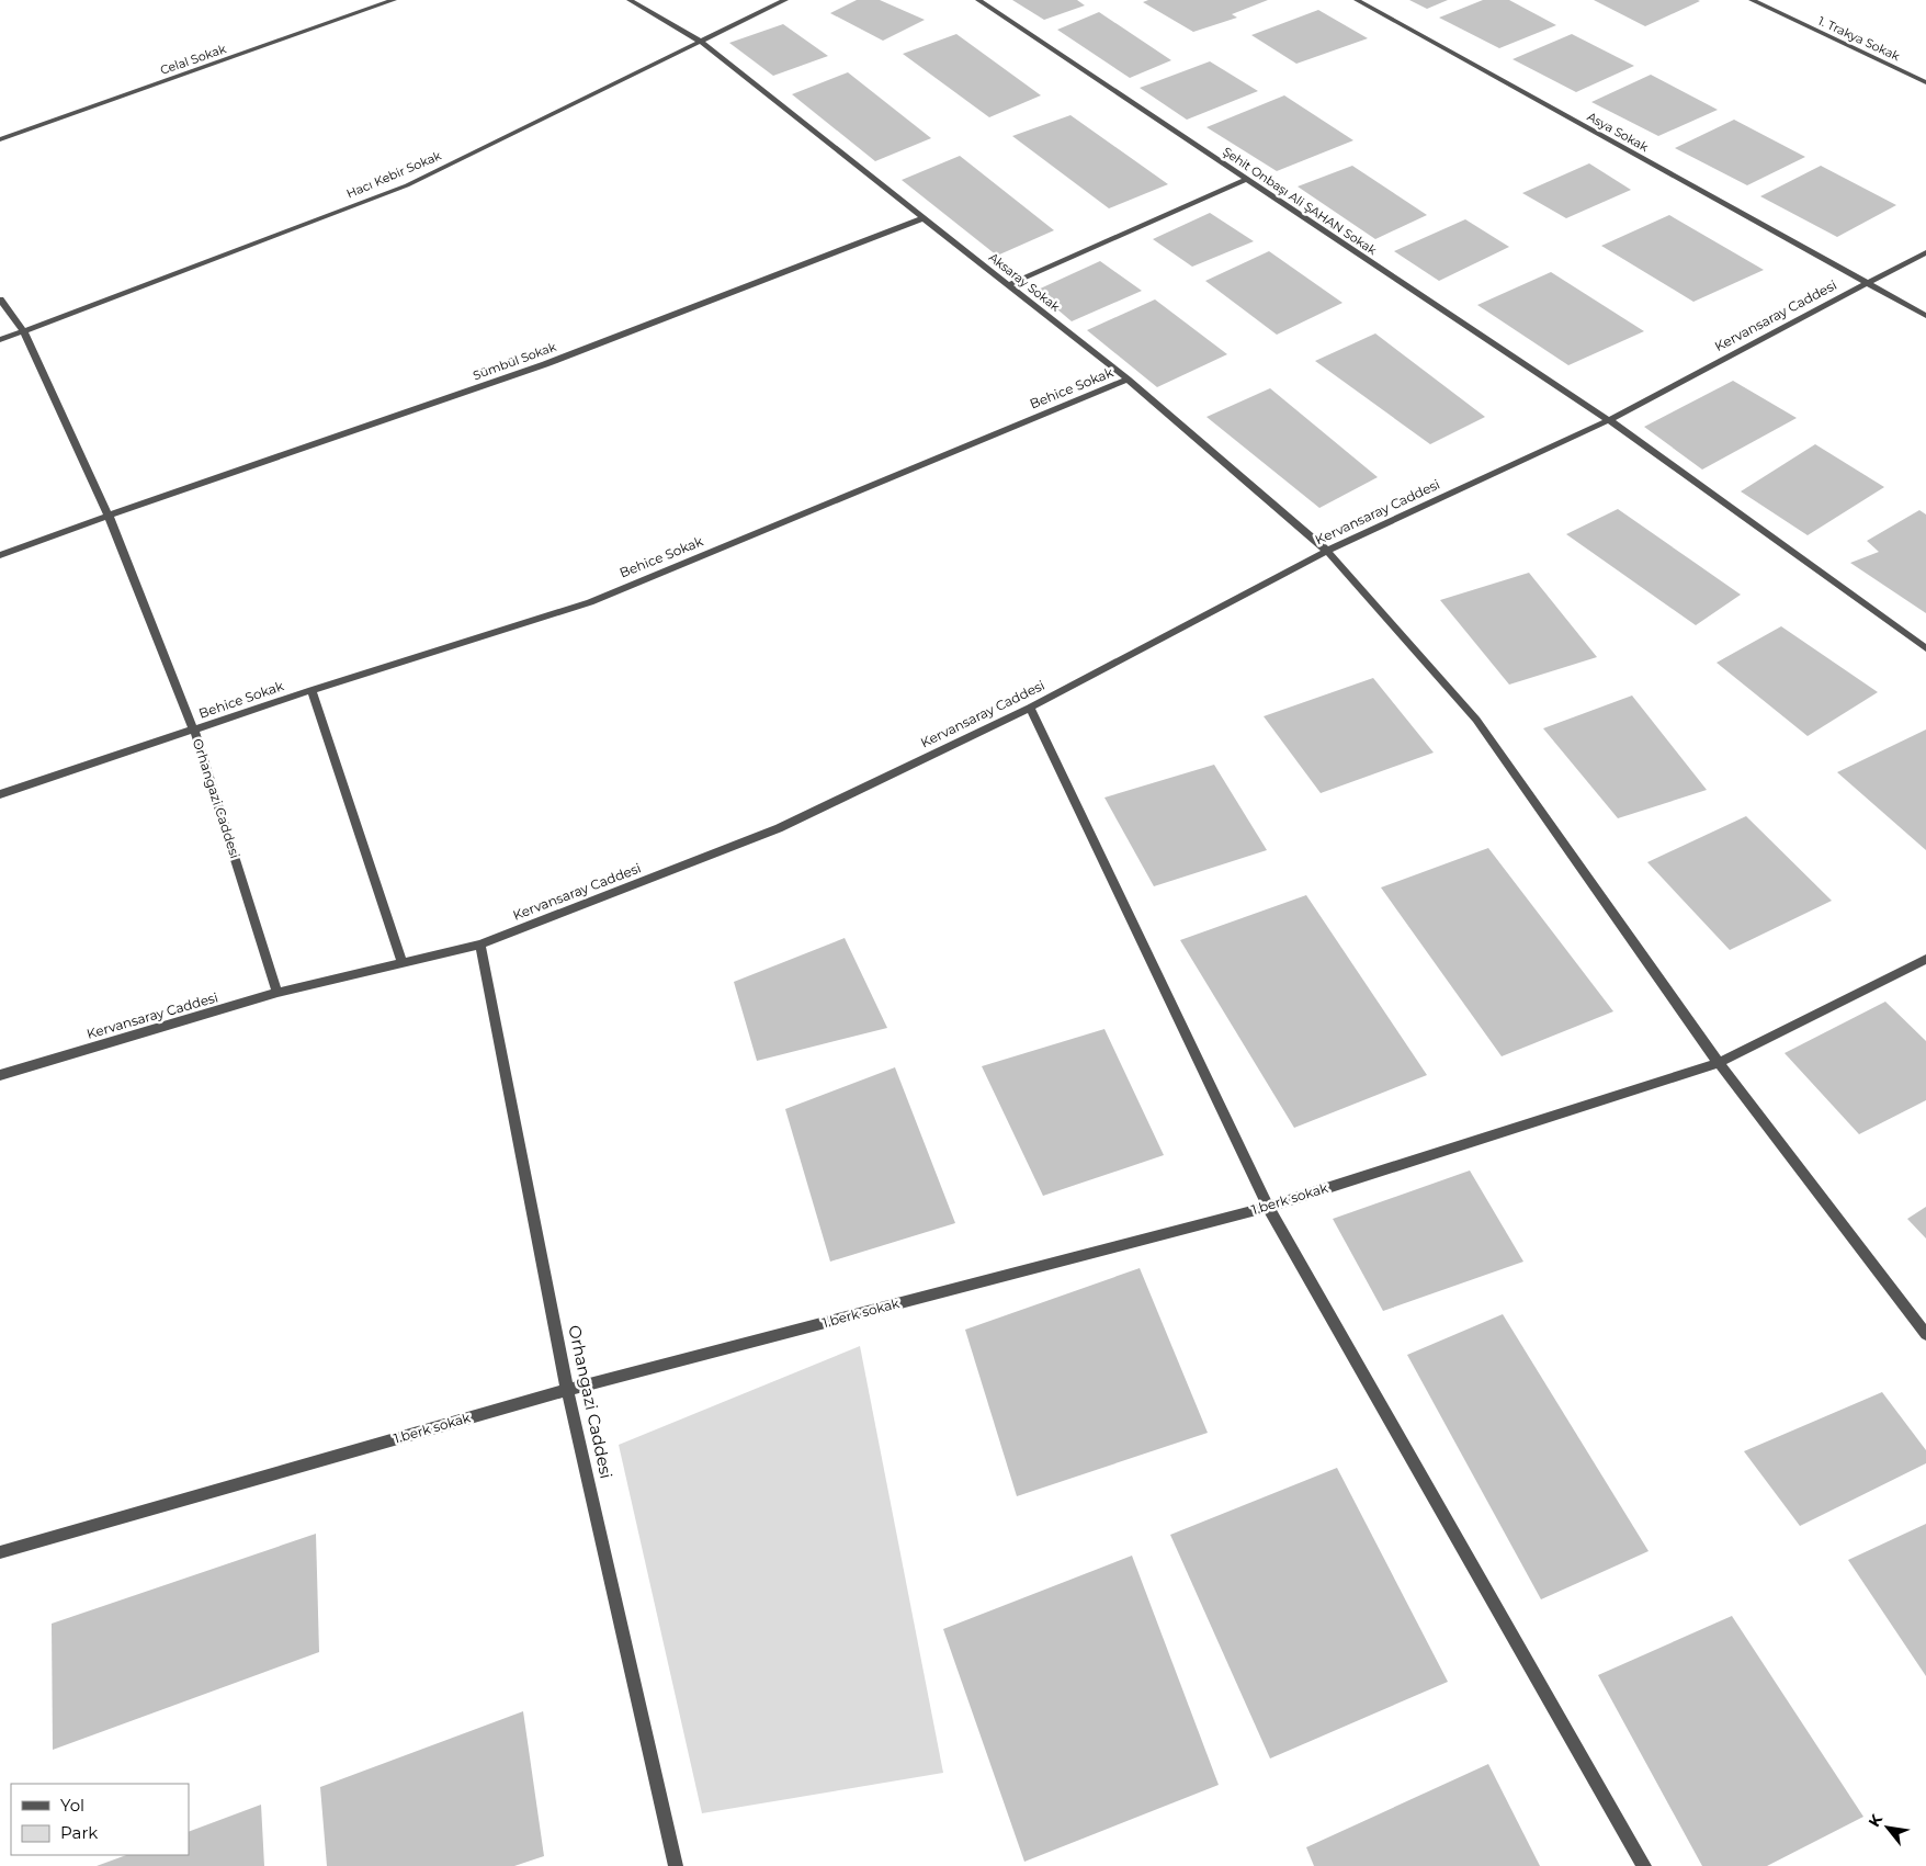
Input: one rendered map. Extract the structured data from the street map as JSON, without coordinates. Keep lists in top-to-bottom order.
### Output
{
  "streets": {
    "street": [
      "1. Trakya Sokak",
      "Celal Sokak",
      "Asya Sokak",
      "Hacı Kebir Sokak",
      "Şehit Onbaşı Ali ŞAHAN Sokak",
      "Aksaray Sokak",
      "Kervansaray Caddesi",
      "Sümbül Sokak",
      "Behice Sokak",
      "Orhangazi Caddesi",
      "1.berk sokak"
    ]
  },
  "crossings": [
    ["Asya Sokak", "Kervansaray Caddesi"],
    ["Hacı Kebir Sokak", "Aksaray Sokak"],
    ["Hacı Kebir Sokak", "Orhangazi Caddesi"],
    ["Şehit Onbaşı Ali ŞAHAN Sokak", "Kervansaray Caddesi"],
    ["Aksaray Sokak", "Kervansaray Caddesi"],
    ["Aksaray Sokak", "Sümbül Sokak"],
    ["Aksaray Sokak", "Behice Sokak"],
    ["Aksaray Sokak", "1.berk sokak"],
    ["Kervansaray Caddesi", "Orhangazi Caddesi"],
    ["Sümbül Sokak", "Orhangazi Caddesi"],
    ["Behice Sokak", "Orhangazi Caddesi"],
    ["Orhangazi Caddesi", "1.berk sokak"]
  ],
  "legend": ["Yol", "Park"],
  "north": "top left"
}
